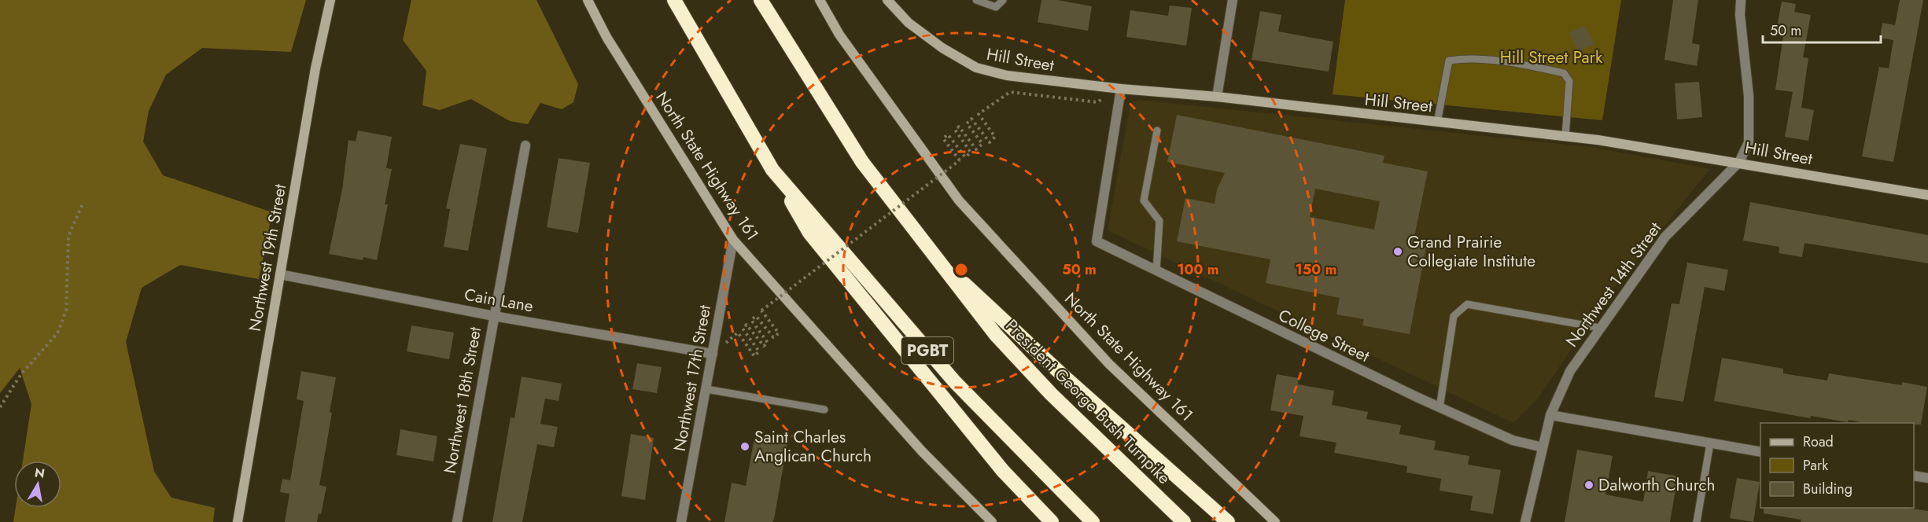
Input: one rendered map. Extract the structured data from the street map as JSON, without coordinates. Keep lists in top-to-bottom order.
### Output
{
  "streets": {
    "highway": ["PGBT", "President George Bush Turnpike"],
    "street": [
      "Hill Street",
      "North State Highway 161",
      "Northwest 19th Street",
      "Northwest 14th Street",
      "Cain Lane",
      "College Street",
      "Northwest 17th Street",
      "Northwest 18th Street"
    ]
  },
  "crossings": [
    ["Hill Street", "Northwest 14th Street"],
    ["Hill Street", "College Street"],
    ["North State Highway 161", "Northwest 17th Street"],
    ["Northwest 19th Street", "Cain Lane"],
    ["Northwest 14th Street", "College Street"],
    ["Cain Lane", "Northwest 17th Street"],
    ["Cain Lane", "Northwest 18th Street"]
  ],
  "parks": ["Hill Street Park"],
  "places": ["Grand Prairie Collegiate Institute", "Saint Charles Anglican Church", "Dalworth Church"],
  "legend": ["Road", "Park", "Building"],
  "scale_bar": "50 m",
  "north": "top",
  "rings": ["50 m", "100 m", "150 m"]
}
